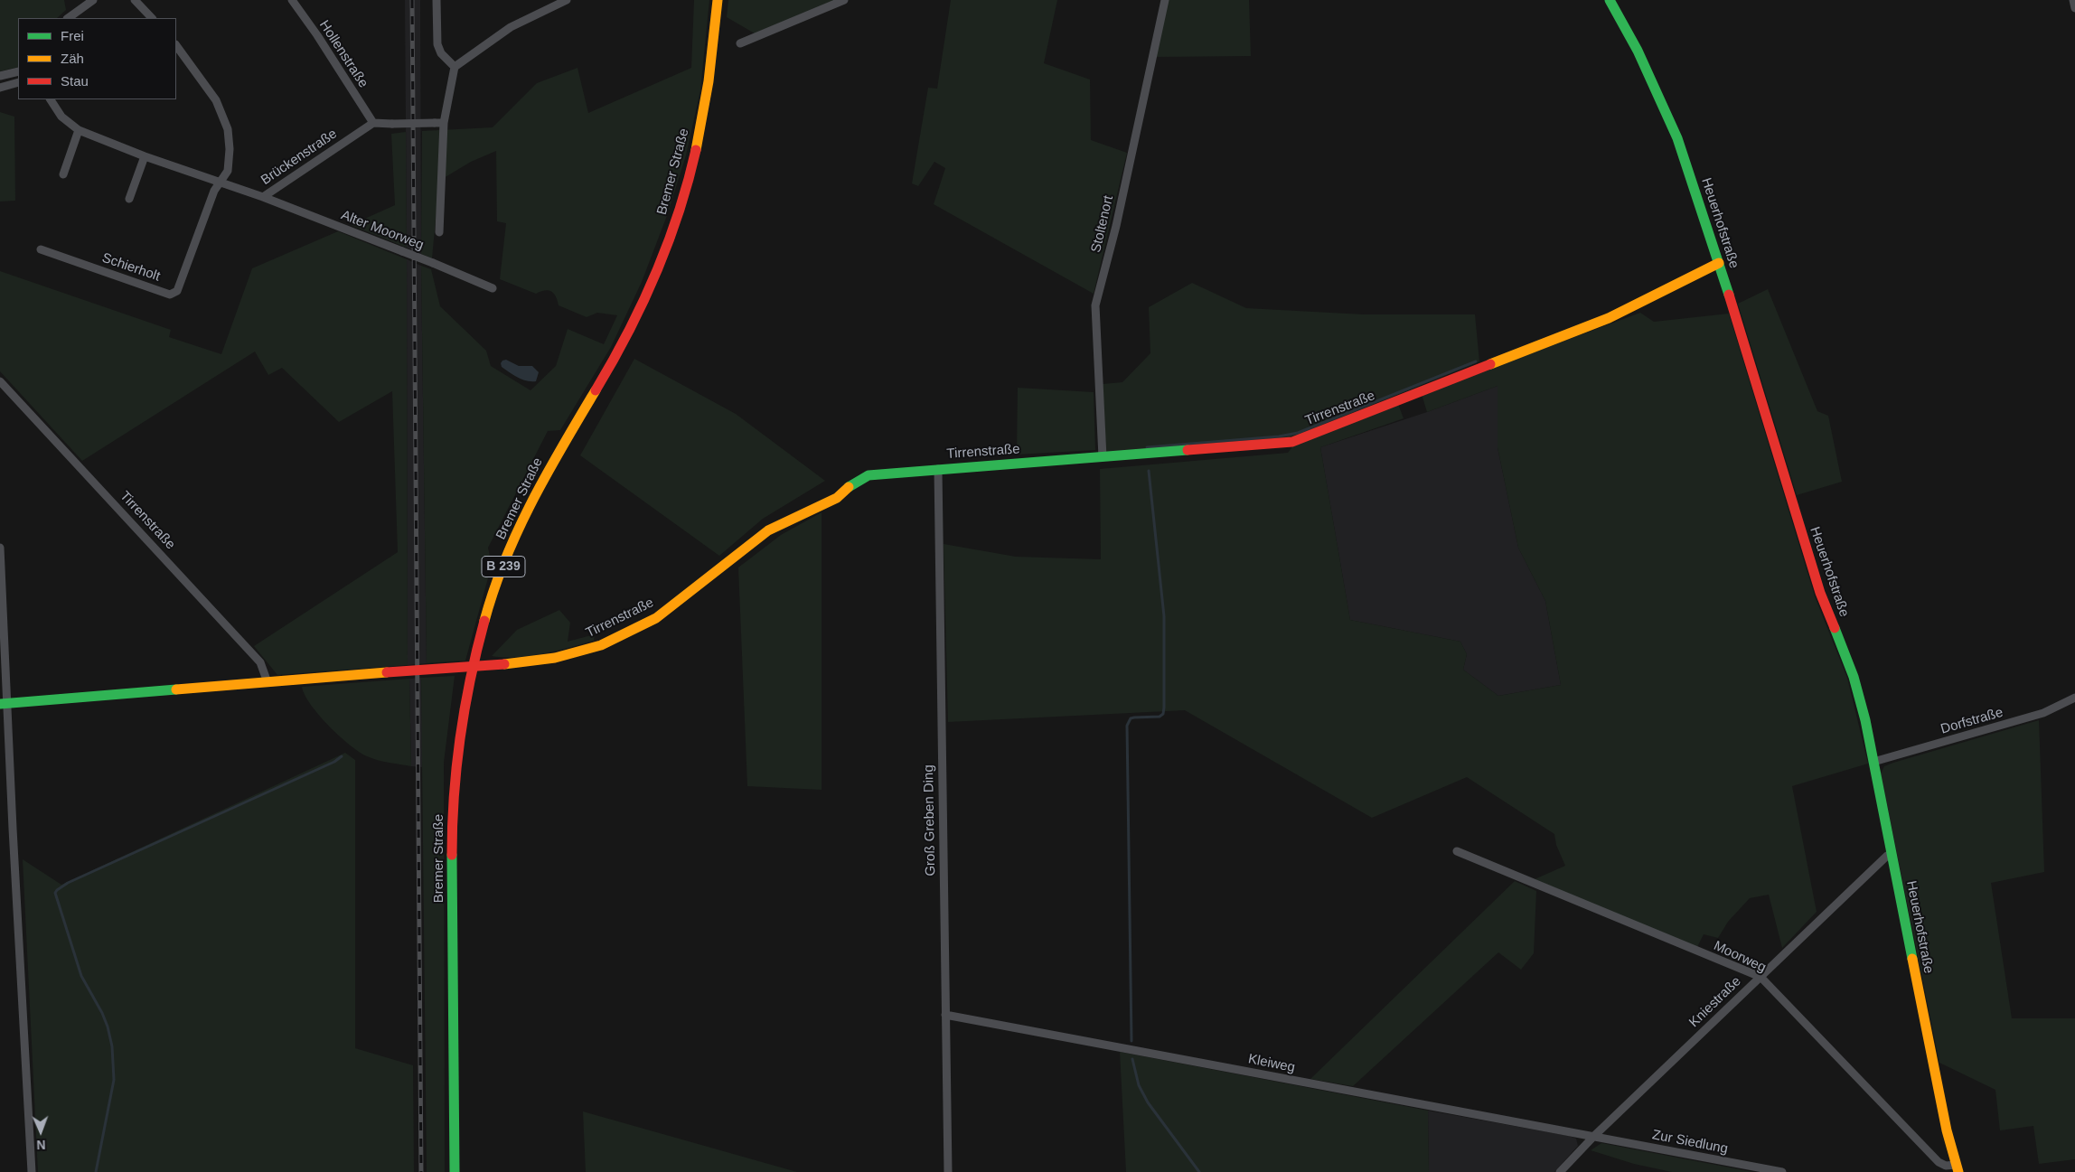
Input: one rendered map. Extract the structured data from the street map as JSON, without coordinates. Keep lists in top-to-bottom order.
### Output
{
  "streets": {
    "street": [
      "Hollenstraße",
      "Brückenstraße",
      "Bremer Straße",
      "Heuerhofstraße",
      "Stoltenort",
      "Alter Moorweg",
      "Schierholt",
      "Tirrenstraße",
      "B 239",
      "Dorfstraße",
      "Groß Greben Ding",
      "Moorweg",
      "Kniestraße",
      "Kleiweg",
      "Zur Siedlung"
    ]
  },
  "crossings": [
    ["Hollenstraße", "Brückenstraße"],
    ["Brückenstraße", "Alter Moorweg"],
    ["Brückenstraße", "Schierholt"],
    ["Heuerhofstraße", "Tirrenstraße"],
    ["Heuerhofstraße", "Dorfstraße"],
    ["Heuerhofstraße", "Moorweg"],
    ["Heuerhofstraße", "Kniestraße"],
    ["Stoltenort", "Tirrenstraße"],
    ["Tirrenstraße", "Groß Greben Ding"],
    ["Groß Greben Ding", "Kleiweg"],
    ["Moorweg", "Kniestraße"],
    ["Kniestraße", "Kleiweg"],
    ["Kniestraße", "Zur Siedlung"],
    ["Kleiweg", "Zur Siedlung"]
  ],
  "legend": ["Frei", "Zäh", "Stau"],
  "north": "bottom"
}
